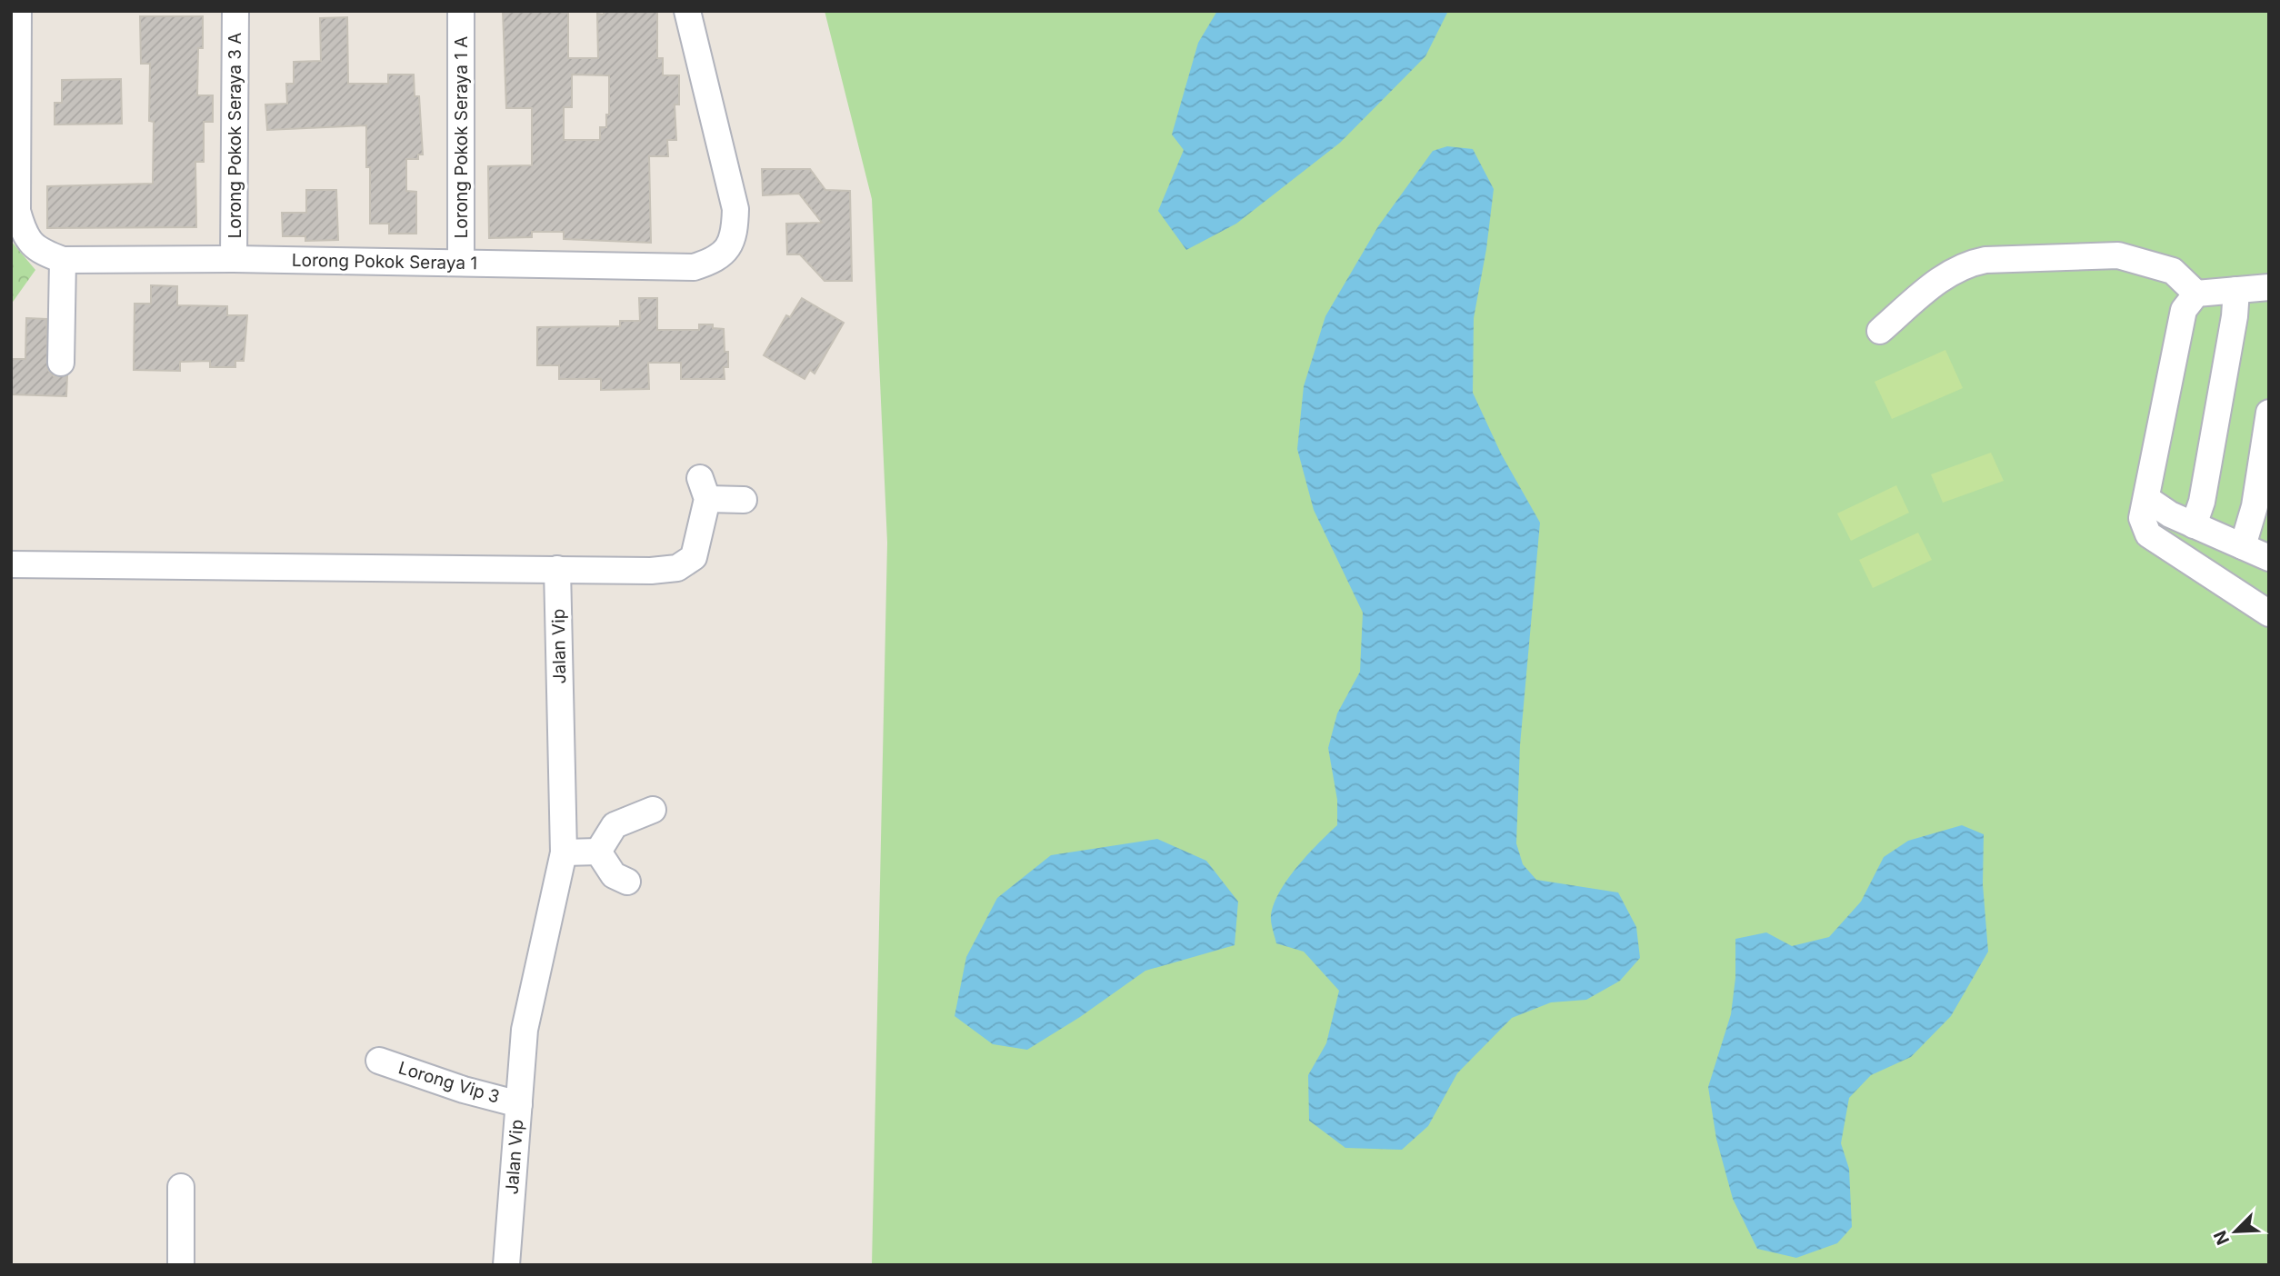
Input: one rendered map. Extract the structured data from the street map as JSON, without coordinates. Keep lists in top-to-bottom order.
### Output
{
  "streets": {
    "street": [
      "Lorong Pokok Seraya 3 A",
      "Lorong Pokok Seraya 1 A",
      "Lorong Pokok Seraya 1",
      "Jalan Vip",
      "Lorong Vip 3"
    ]
  },
  "crossings": [
    ["Lorong Pokok Seraya 3 A", "Lorong Pokok Seraya 1"],
    ["Lorong Pokok Seraya 1 A", "Lorong Pokok Seraya 1"],
    ["Jalan Vip", "Lorong Vip 3"]
  ],
  "north": "bottom left"
}
